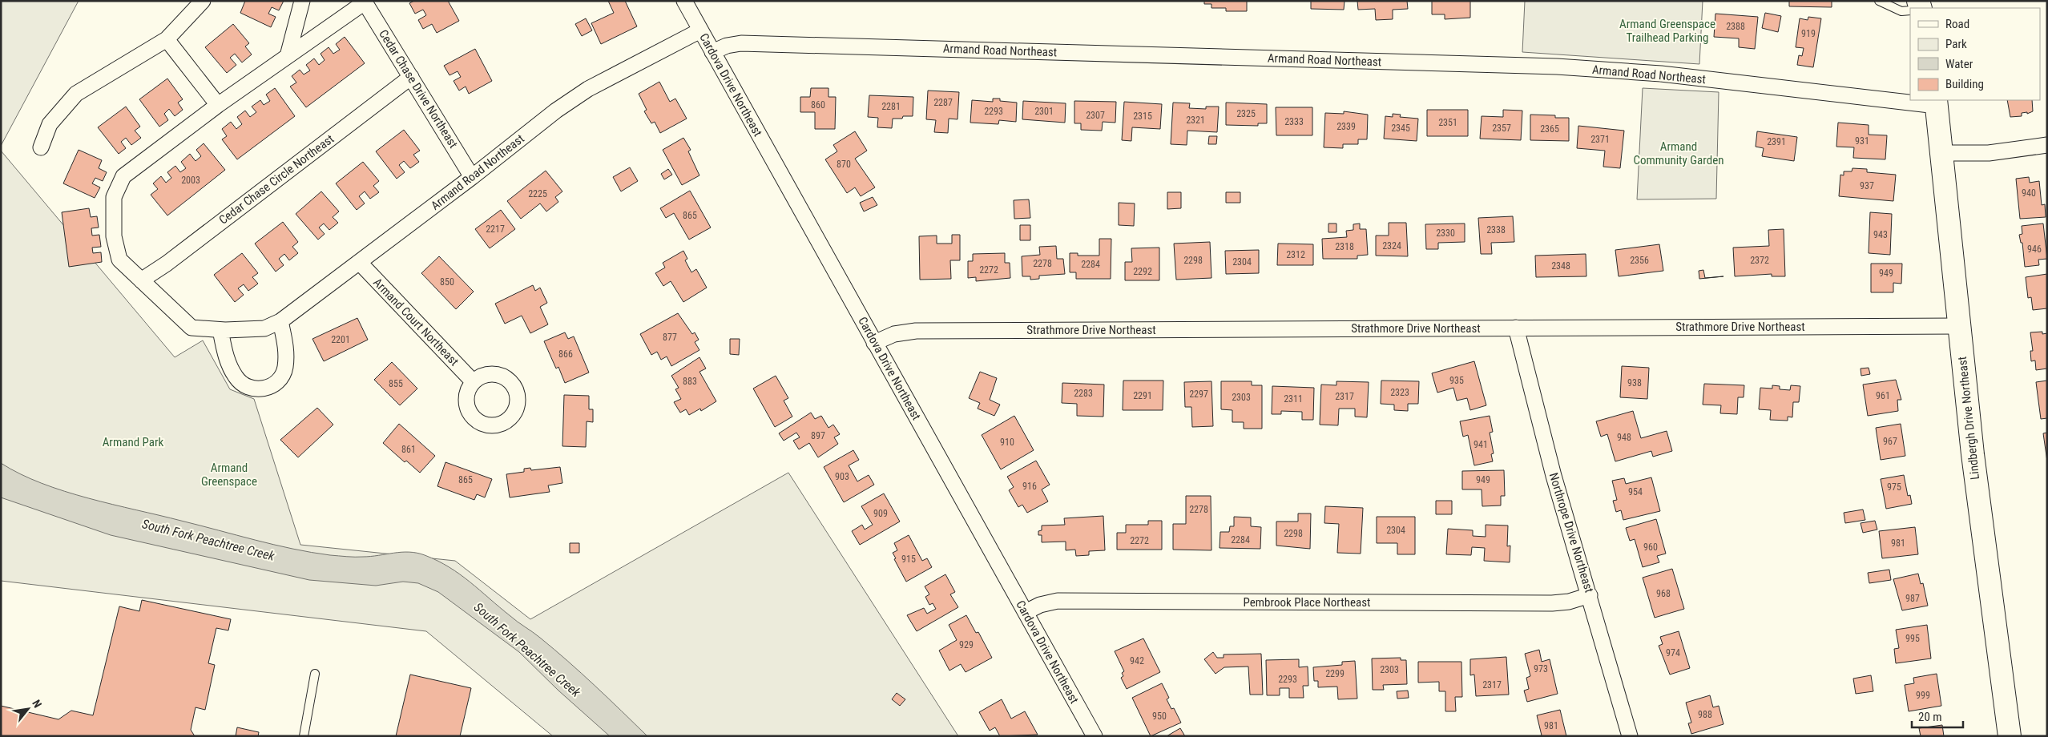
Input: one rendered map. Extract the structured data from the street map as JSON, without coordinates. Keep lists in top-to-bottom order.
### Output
{
  "streets": {
    "main road": ["Lindbergh Drive Northeast"],
    "street": [
      "Armand Road Northeast",
      "Cardova Drive Northeast",
      "Cedar Chase Drive Northeast",
      "Cedar Chase Circle Northeast",
      "Armand Court Northeast",
      "Strathmore Drive Northeast",
      "Northrope Drive Northeast",
      "Pembrook Place Northeast"
    ]
  },
  "crossings": [
    ["Armand Road Northeast", "Cardova Drive Northeast"],
    ["Armand Road Northeast", "Cedar Chase Drive Northeast"],
    ["Armand Road Northeast", "Armand Court Northeast"],
    ["Armand Road Northeast", "Lindbergh Drive Northeast"],
    ["Cardova Drive Northeast", "Strathmore Drive Northeast"],
    ["Cardova Drive Northeast", "Pembrook Place Northeast"],
    ["Cedar Chase Drive Northeast", "Cedar Chase Circle Northeast"],
    ["Strathmore Drive Northeast", "Lindbergh Drive Northeast"],
    ["Strathmore Drive Northeast", "Northrope Drive Northeast"],
    ["Northrope Drive Northeast", "Pembrook Place Northeast"]
  ],
  "water": ["South Fork Peachtree Creek"],
  "parks": [
    "Armand Greenspace Trailhead Parking",
    "Armand Community Garden",
    "Armand Park",
    "Armand Greenspace"
  ],
  "house_numbers": [
    "2388",
    "919",
    "2287",
    "860",
    "2281",
    "2293",
    "2301",
    "2325",
    "2307",
    "2315",
    "2321",
    "2333",
    "2351",
    "2339",
    "2345",
    "2357",
    "2365",
    "2371",
    "931",
    "2391",
    "870",
    "2003",
    "937",
    "940",
    "2225",
    "865",
    "2217",
    "2338",
    "2330",
    "943",
    "2324",
    "2318",
    "946",
    "2312",
    "2298",
    "2356",
    "2372",
    "2304",
    "2278",
    "2284",
    "2348",
    "2272",
    "2292",
    "949",
    "850",
    "877",
    "2201",
    "866",
    "935",
    "883",
    "938",
    "855",
    "2323",
    "2283",
    "2297",
    "2291",
    "961",
    "2317",
    "2303",
    "2311",
    "897",
    "948",
    "967",
    "910",
    "941",
    "861",
    "903",
    "865",
    "949",
    "916",
    "975",
    "954",
    "2278",
    "909",
    "2304",
    "2298",
    "2284",
    "2272",
    "981",
    "960",
    "915",
    "968",
    "987",
    "995",
    "929",
    "974",
    "942",
    "973",
    "2303",
    "2299",
    "2293",
    "2317",
    "999",
    "988",
    "950",
    "981"
  ],
  "legend": [
    "Road",
    "Park",
    "Water",
    "Building"
  ],
  "scale_bar": "20 m",
  "north": "top right"
}
